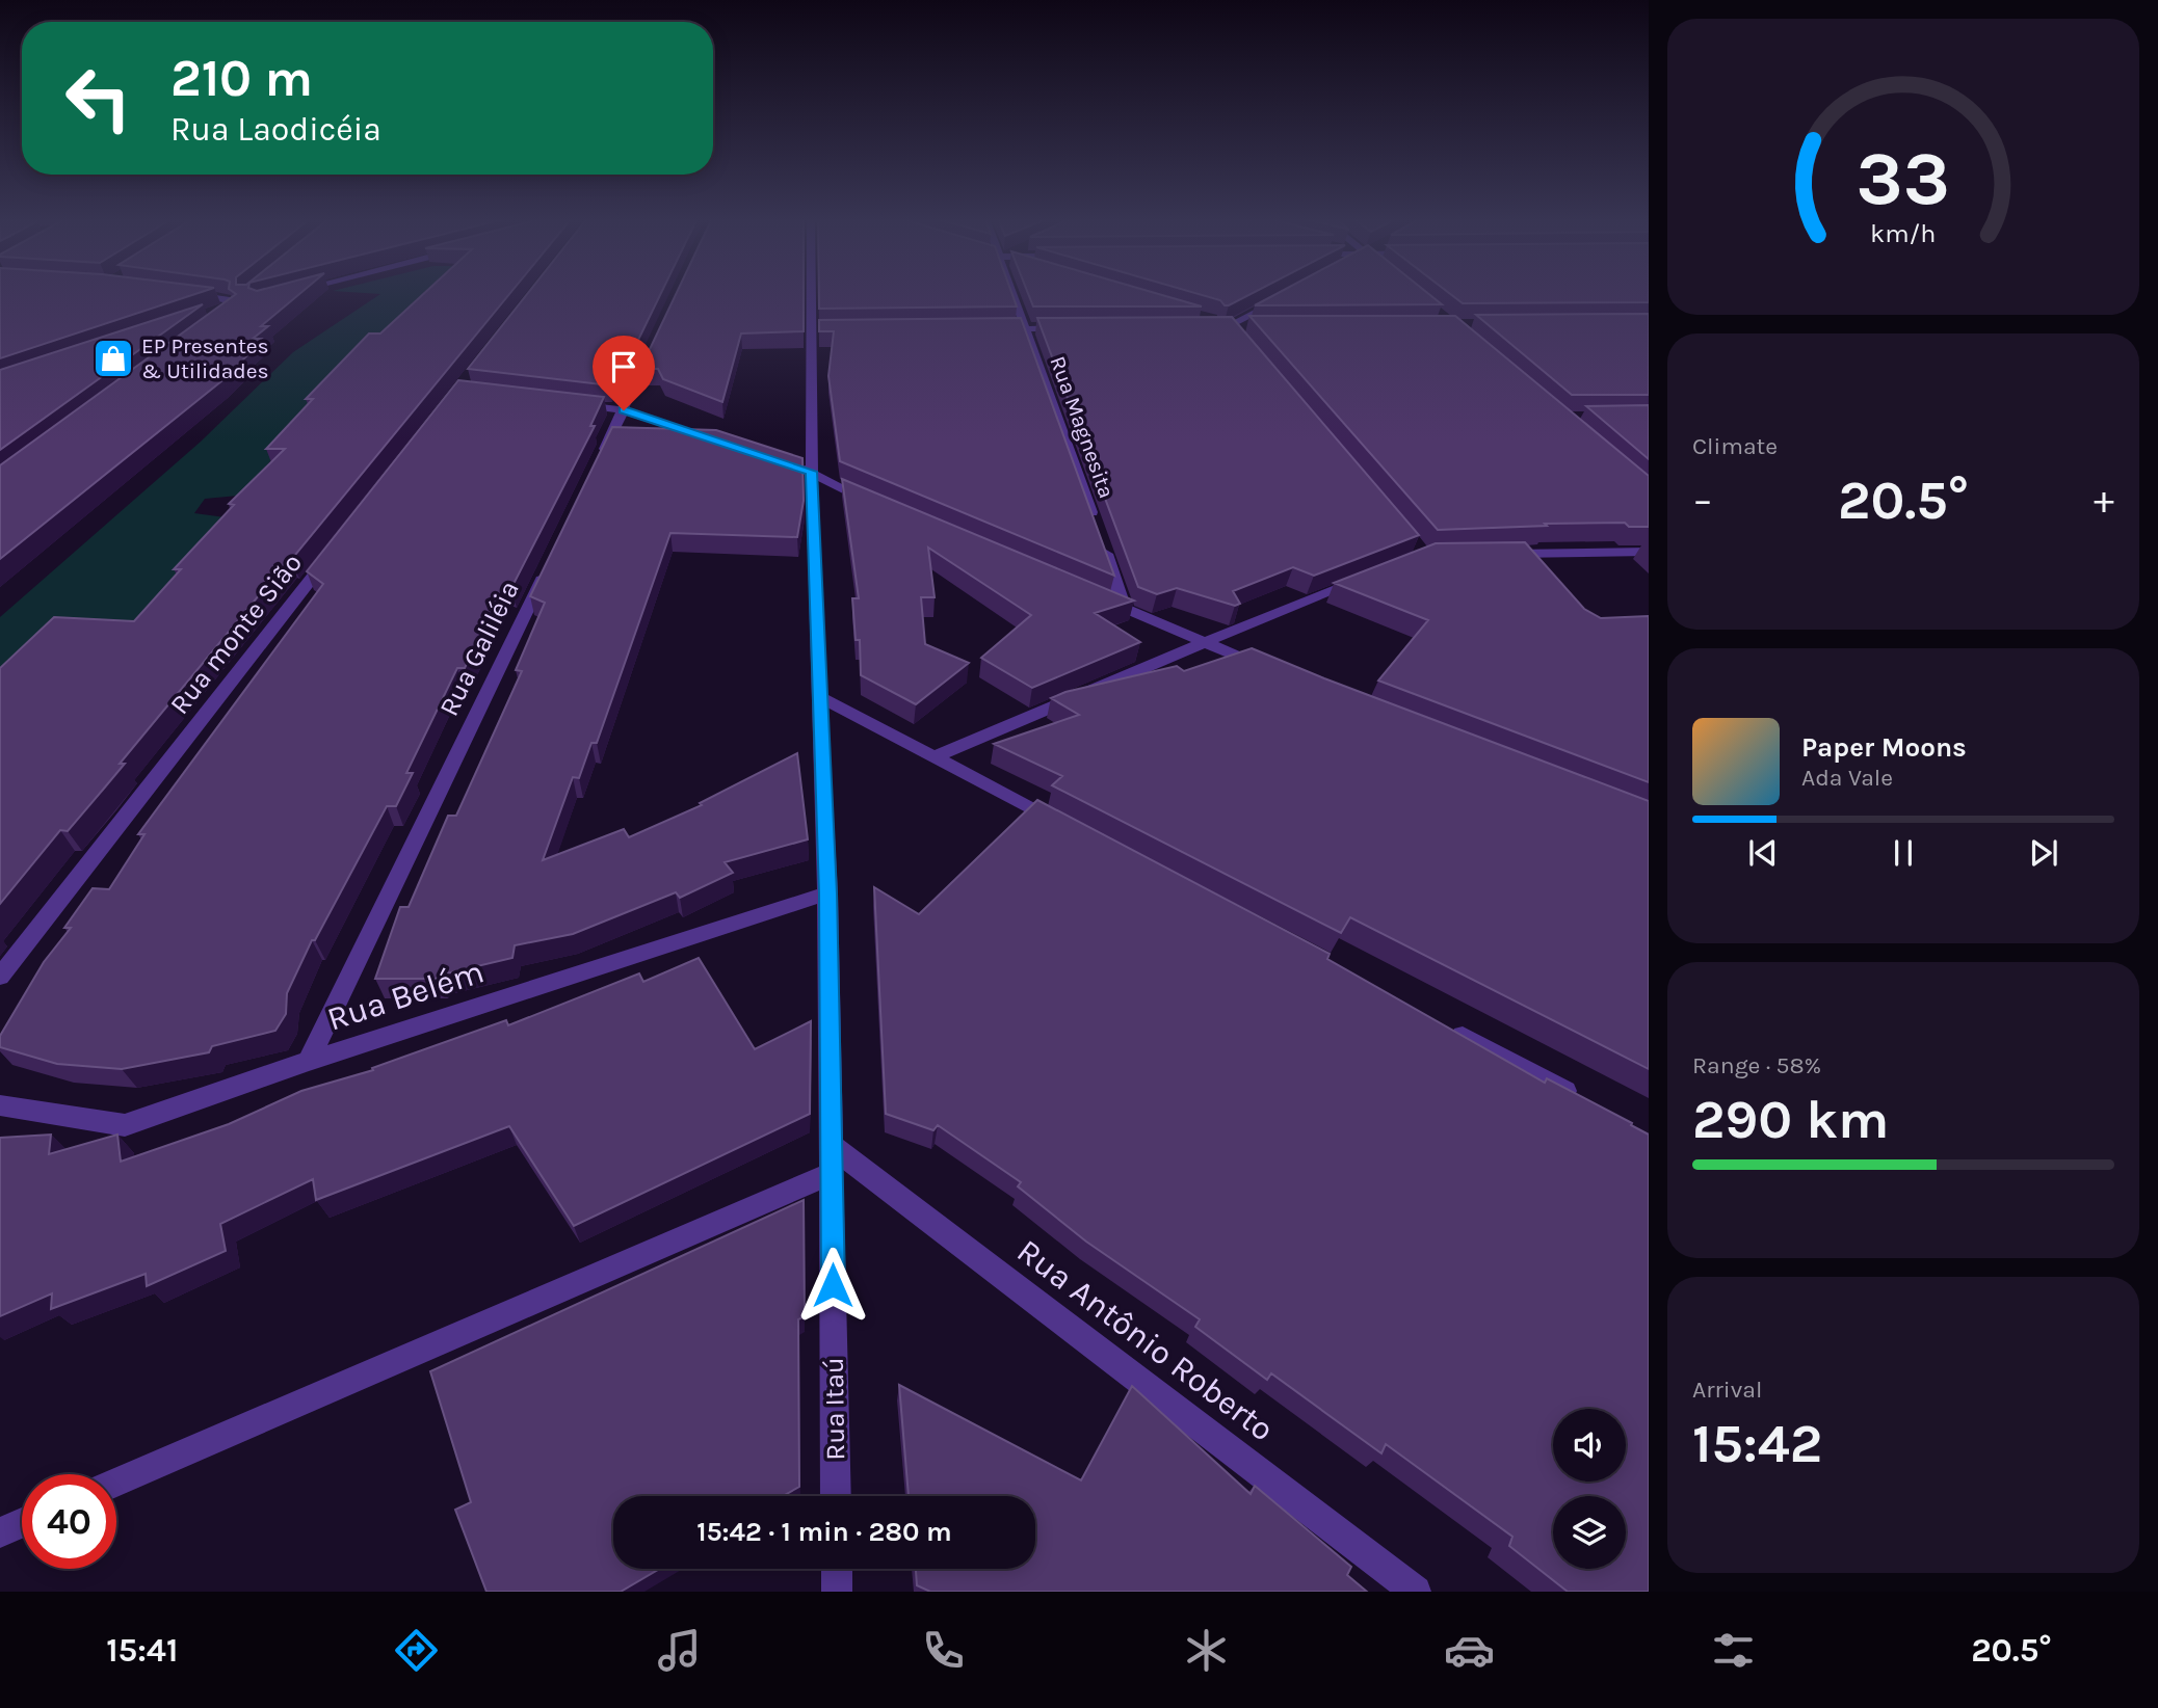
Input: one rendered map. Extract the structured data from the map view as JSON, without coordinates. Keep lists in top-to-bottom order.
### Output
{
  "streets": {
    "street": [
      "Rua Magnesita",
      "Rua monte Sião",
      "Rua Galiléia",
      "Rua Belém",
      "Rua Antônio Roberto",
      "Rua Itaú"
    ]
  },
  "crossings": [
    ["Rua Galiléia", "Rua Belém"],
    ["Rua Belém", "Rua Itaú"],
    ["Rua Antônio Roberto", "Rua Itaú"]
  ],
  "places": {
    "shop": ["EP Presentes & Utilidades"]
  },
  "page": {
    "turn": ["210 m", "Rua Laodicéia"],
    "tile": [
      "Climate",
      ["Range · 58%", "290 km"],
      ["Arrival", "15:42"]
    ],
    "heat": ["−", "20.5°", "+"],
    "song": ["Paper Moons", "Ada Vale"],
    "limit": "40",
    "trip": "15:42 · 1 min · 280 m",
    "tabs": ["15:41", "20.5°"],
    "gauge": ["33", "km/h"]
  }
}
